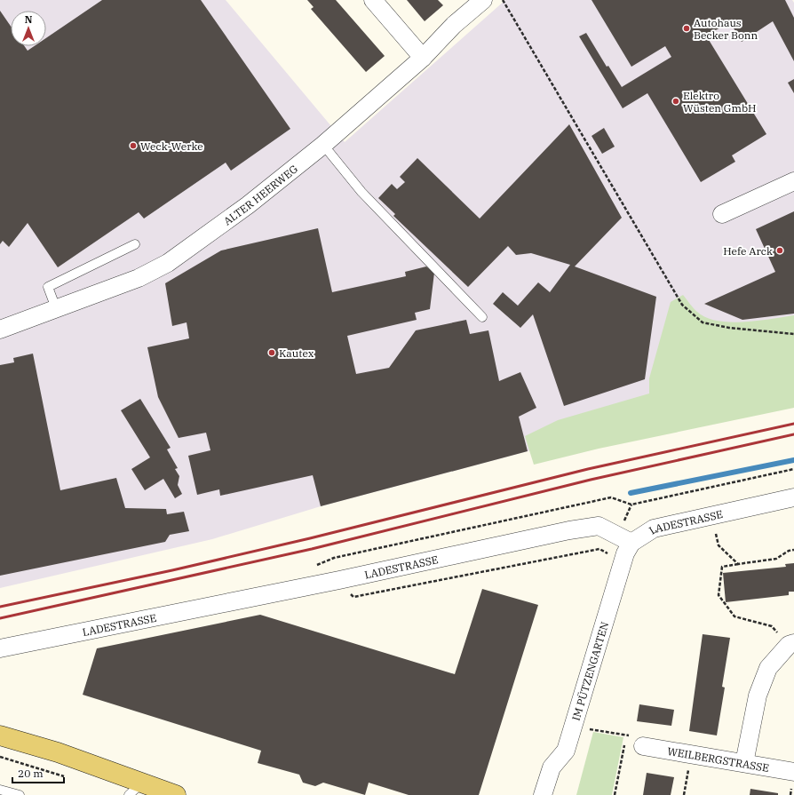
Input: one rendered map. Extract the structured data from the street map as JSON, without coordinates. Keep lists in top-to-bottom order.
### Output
{
  "streets": {
    "street": [
      "ALTER HEERWEG",
      "LADESTRASSE",
      "IM PÜTZENGARTEN",
      "WEILBERGSTRASSE"
    ]
  },
  "crossings": [
    ["LADESTRASSE", "IM PÜTZENGARTEN"]
  ],
  "places": [
    "Autohaus Becker Bonn",
    "Elektro Wüsten GmbH",
    "Weck-Werke",
    "Hefe Arck",
    "Kautex"
  ],
  "scale_bar": "20 m",
  "north": "top"
}
